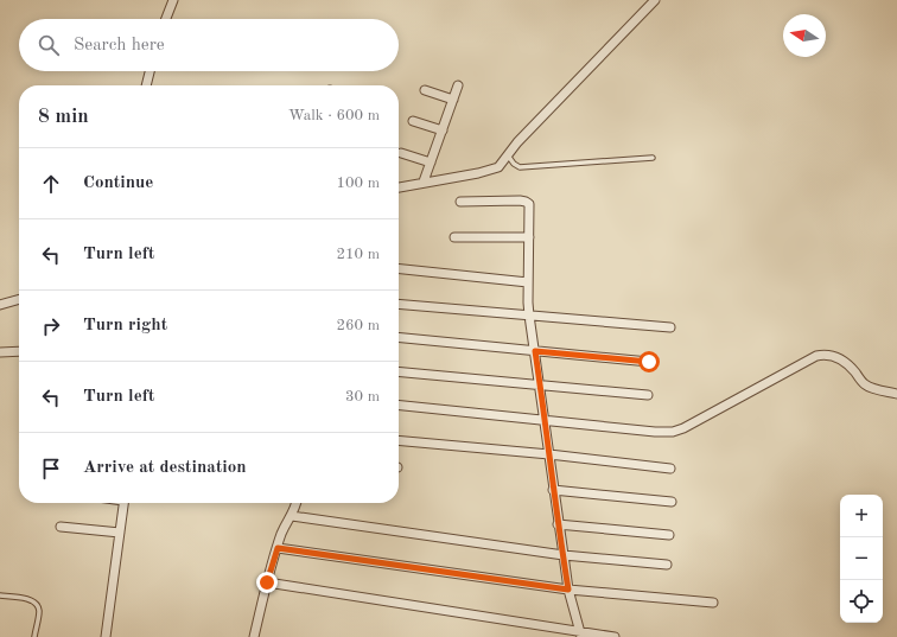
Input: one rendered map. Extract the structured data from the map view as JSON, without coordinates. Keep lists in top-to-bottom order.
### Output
{
  "north": "left",
  "page": {
    "search": "Search here",
    "heading": ["8 min", "Walk · 600 m"],
    "list": [
      ["Continue", "100 m"],
      ["Turn left", "210 m"],
      ["Turn right", "260 m"],
      ["Turn left", "30 m"],
      "Arrive at destination"
    ],
    "map_buttons": ["+", "−"]
  }
}
